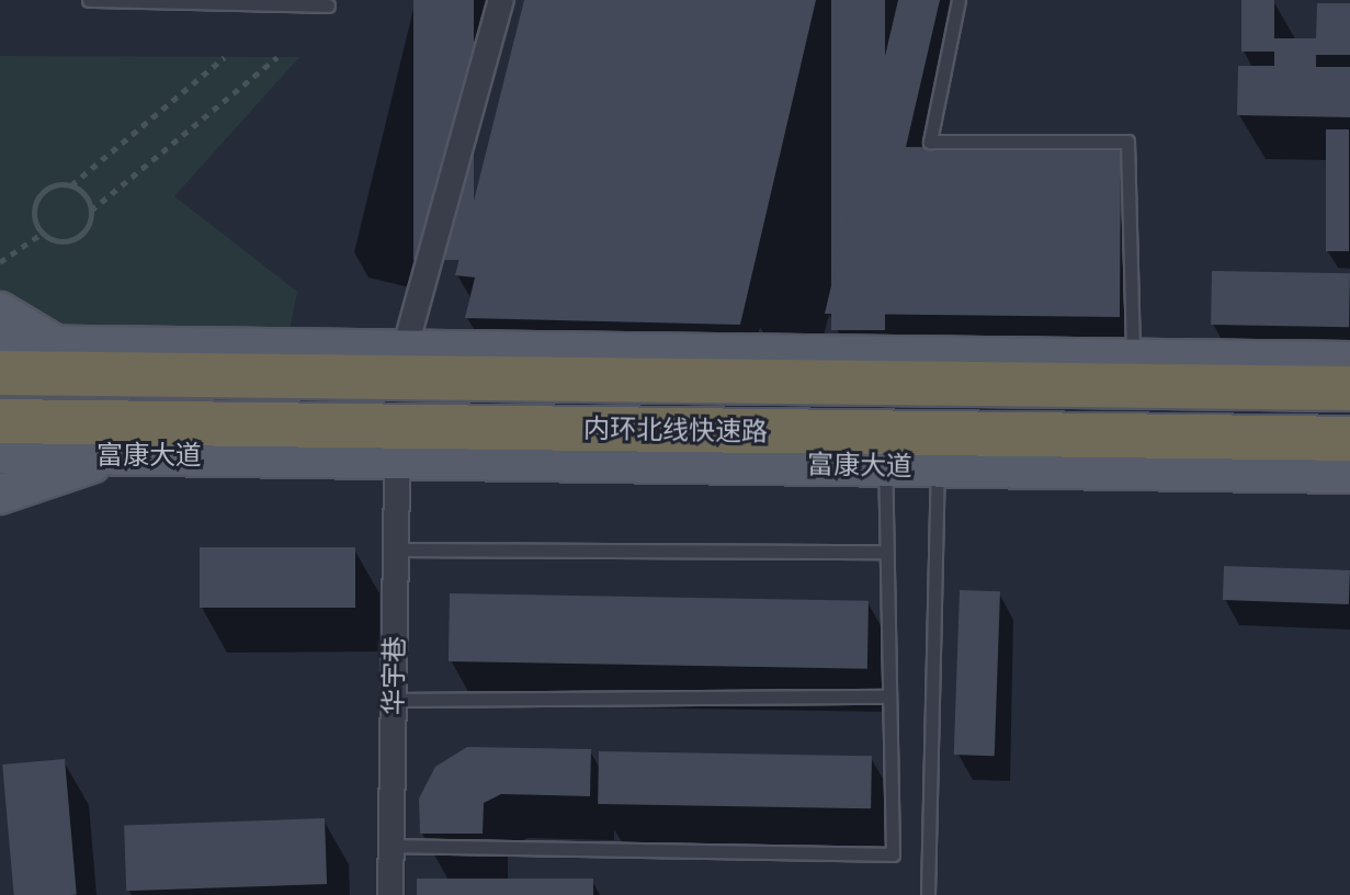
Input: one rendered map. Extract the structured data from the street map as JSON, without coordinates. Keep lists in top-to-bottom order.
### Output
{
  "streets": {
    "highway": ["内环北线快速路"],
    "main road": ["富康大道"],
    "street": ["华宇巷"]
  },
  "crossings": [
    ["富康大道", "华宇巷"]
  ]
}
